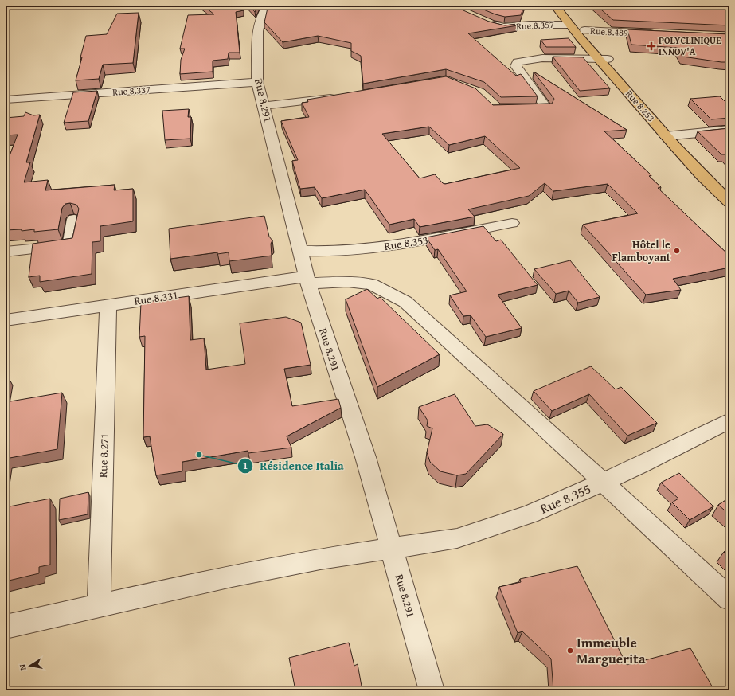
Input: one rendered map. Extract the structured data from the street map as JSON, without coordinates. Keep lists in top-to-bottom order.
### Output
{
  "streets": {
    "highway": ["Rue 8.253"],
    "street": [
      "Rue 8.357",
      "Rue 8.489",
      "Rue 8.337",
      "Rue 8.291",
      "Rue 8.353",
      "Rue 8.331",
      "Rue 8.271",
      "Rue 8.355"
    ]
  },
  "crossings": [
    ["Rue 8.357", "Rue 8.253"],
    ["Rue 8.489", "Rue 8.253"],
    ["Rue 8.337", "Rue 8.291"],
    ["Rue 8.291", "Rue 8.353"],
    ["Rue 8.291", "Rue 8.331"],
    ["Rue 8.291", "Rue 8.355"],
    ["Rue 8.331", "Rue 8.271"],
    ["Rue 8.331", "Rue 8.355"],
    ["Rue 8.271", "Rue 8.355"]
  ],
  "places": {
    "health": ["POLYCLINIQUE INNOV'A"],
    "other": ["Hôtel le Flamboyant", "Résidence Italia", "Immeuble Marguerita"]
  },
  "north": "left"
}
